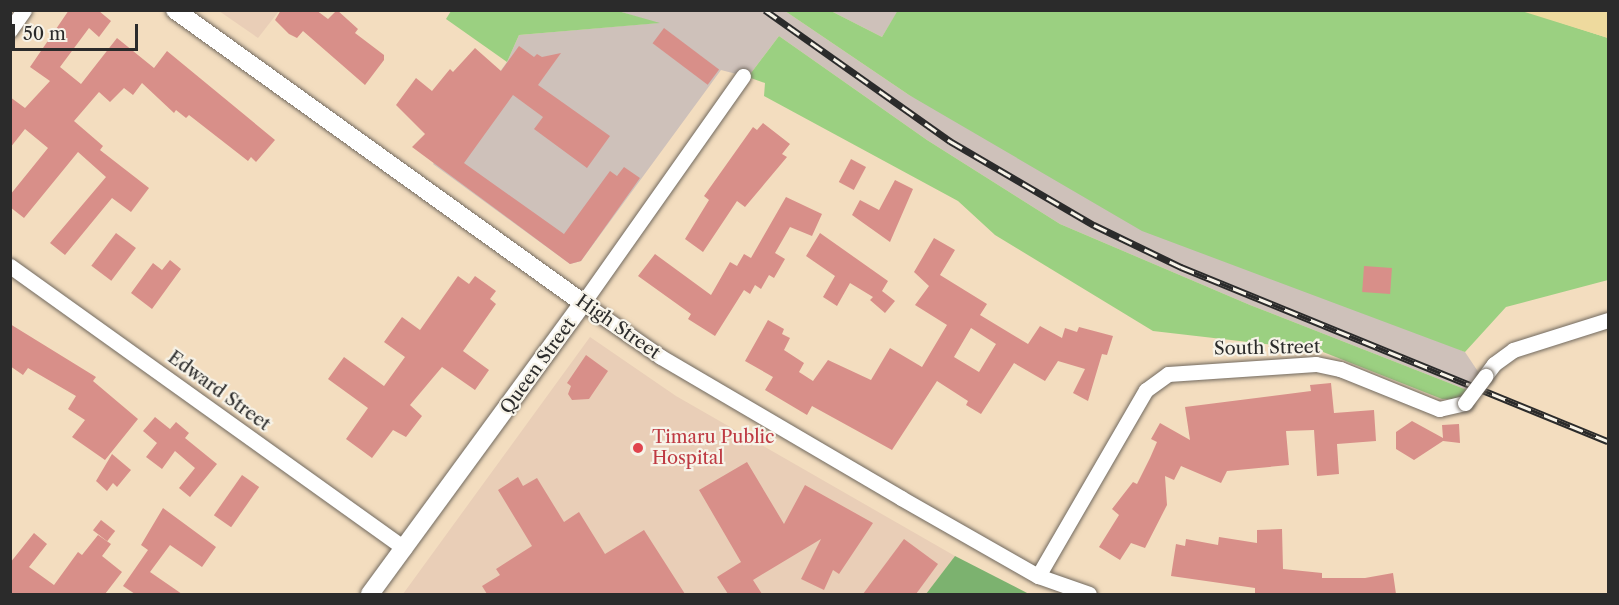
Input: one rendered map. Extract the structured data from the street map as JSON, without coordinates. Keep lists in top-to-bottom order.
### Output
{
  "streets": {
    "street": [
      "High Street",
      "South Street",
      "Queen Street",
      "Edward Street"
    ]
  },
  "crossings": [
    ["High Street", "South Street"],
    ["High Street", "Queen Street"],
    ["Queen Street", "Edward Street"]
  ],
  "places": ["Timaru Public Hospital"],
  "scale_bar": "50 m"
}
